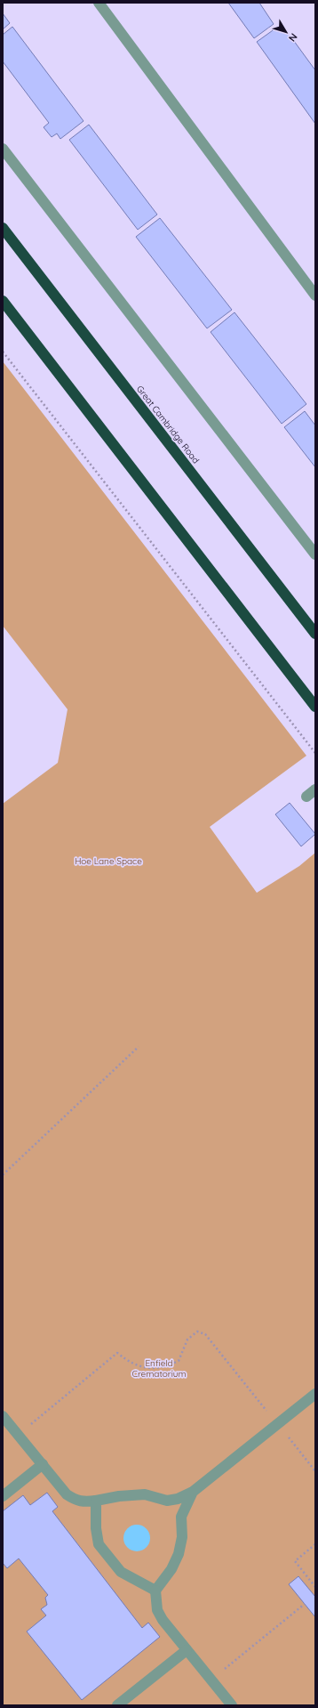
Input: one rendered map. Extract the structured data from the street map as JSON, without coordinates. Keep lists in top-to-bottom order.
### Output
{
  "streets": {
    "highway": ["Great Cambridge Road"]
  },
  "parks": ["Hoe Lane Space", "Enfield Crematorium"],
  "north": "bottom right"
}
